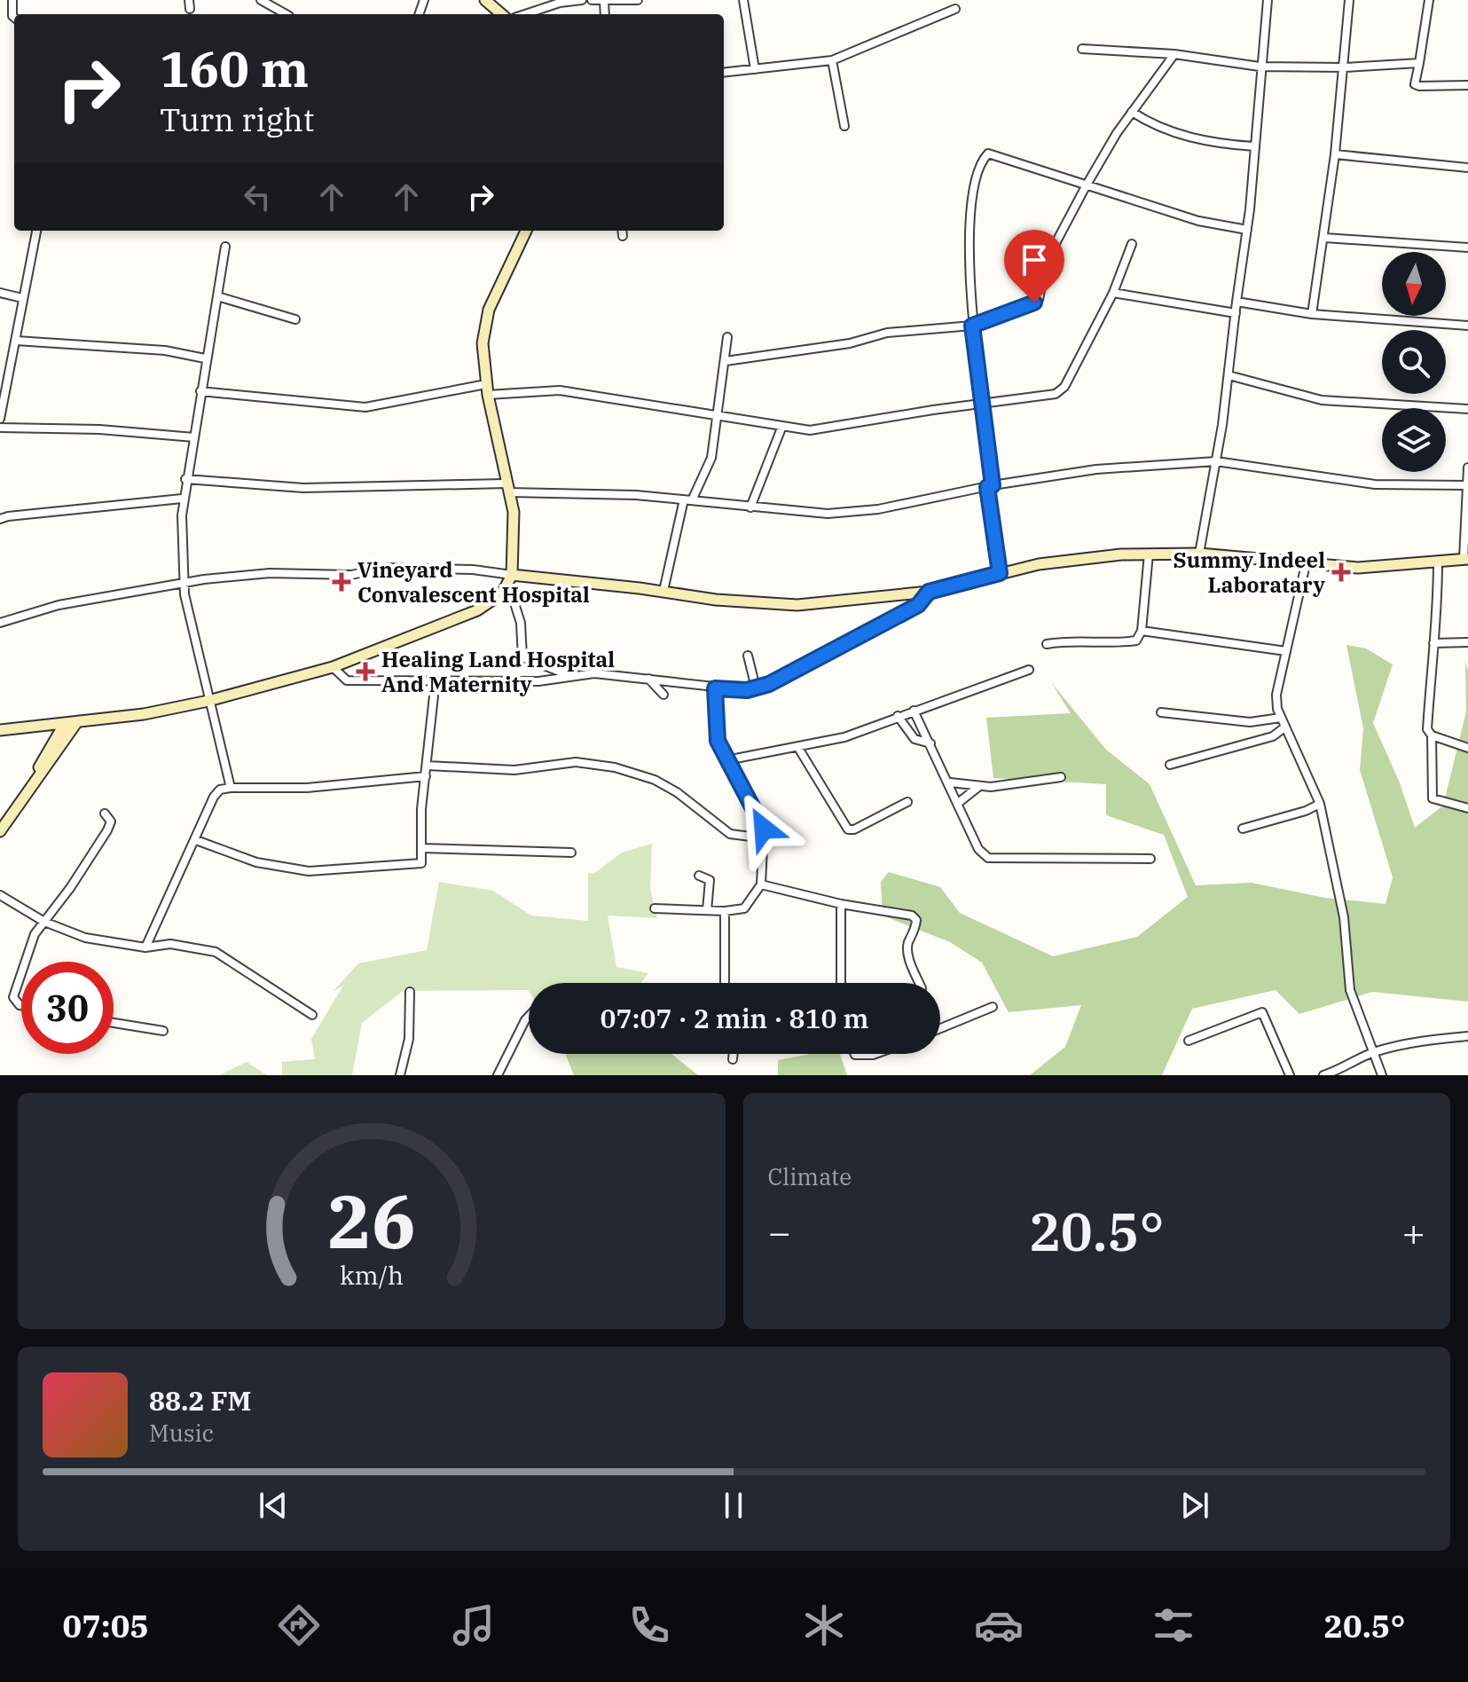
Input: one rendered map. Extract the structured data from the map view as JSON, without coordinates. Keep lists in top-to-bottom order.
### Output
{
  "places": {
    "health": ["Summy Indeel Laboratary", "Vineyard Convalescent Hospital", "Healing Land Hospital And Maternity"]
  },
  "north": "bottom",
  "page": {
    "turn": ["160 m", "Turn right"],
    "limit": "30",
    "trip": "07:07 · 2 min · 810 m",
    "tile": "Climate",
    "heat": ["−", "20.5°", "+"],
    "song": ["88.2 FM", "Music"],
    "tabs": ["07:05", "20.5°"],
    "gauge": ["26", "km/h"]
  }
}
